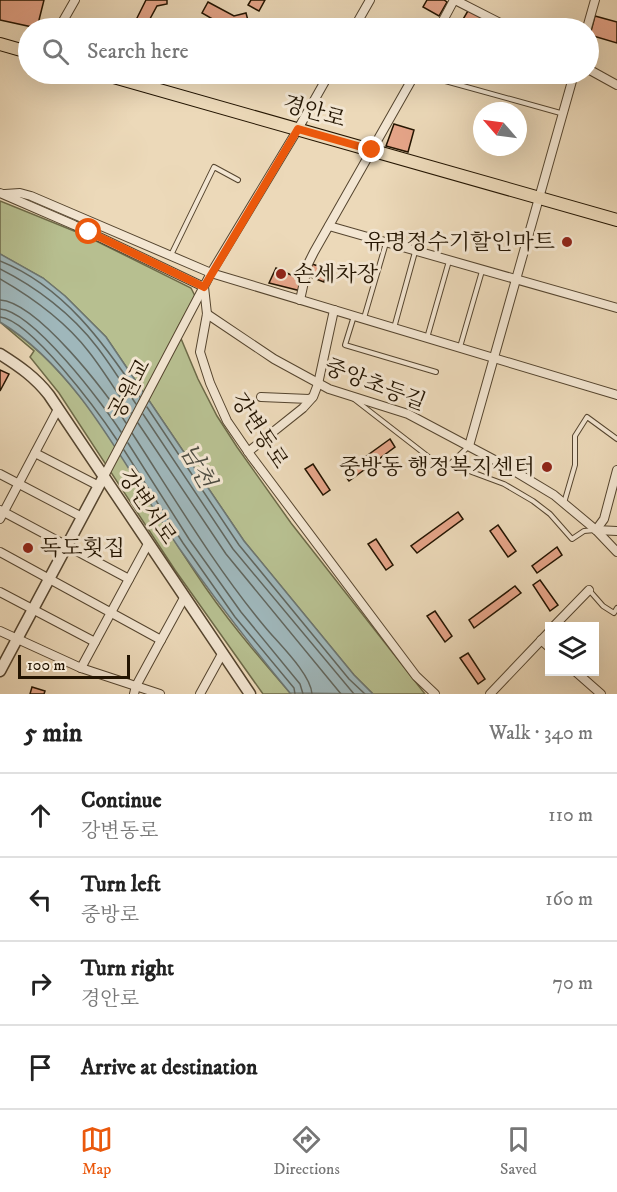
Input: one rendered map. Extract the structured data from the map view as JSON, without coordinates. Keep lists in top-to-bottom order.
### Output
{
  "streets": {
    "main road": ["경안로"],
    "street": [
      "중앙초등길",
      "공원교",
      "강변동로",
      "강변서로"
    ]
  },
  "crossings": [
    ["경안로", "공원교"],
    ["중앙초등길", "강변동로"],
    ["공원교", "강변동로"],
    ["공원교", "강변서로"]
  ],
  "water": ["남천"],
  "places": [
    "유명정수기할인마트",
    "손세차장",
    "중방동 행정복지센터",
    "독도횟집"
  ],
  "scale_bar": "100 m",
  "north": "top left",
  "page": {
    "search": "Search here",
    "scale": "100 m",
    "heading": ["5 min", "Walk · 340 m"],
    "list": [
      ["Continue", "강변동로", "110 m"],
      ["Turn left", "중방로", "160 m"],
      ["Turn right", "경안로", "70 m"],
      "Arrive at destination"
    ],
    "nav": ["Map", "Directions", "Saved"]
  }
}
